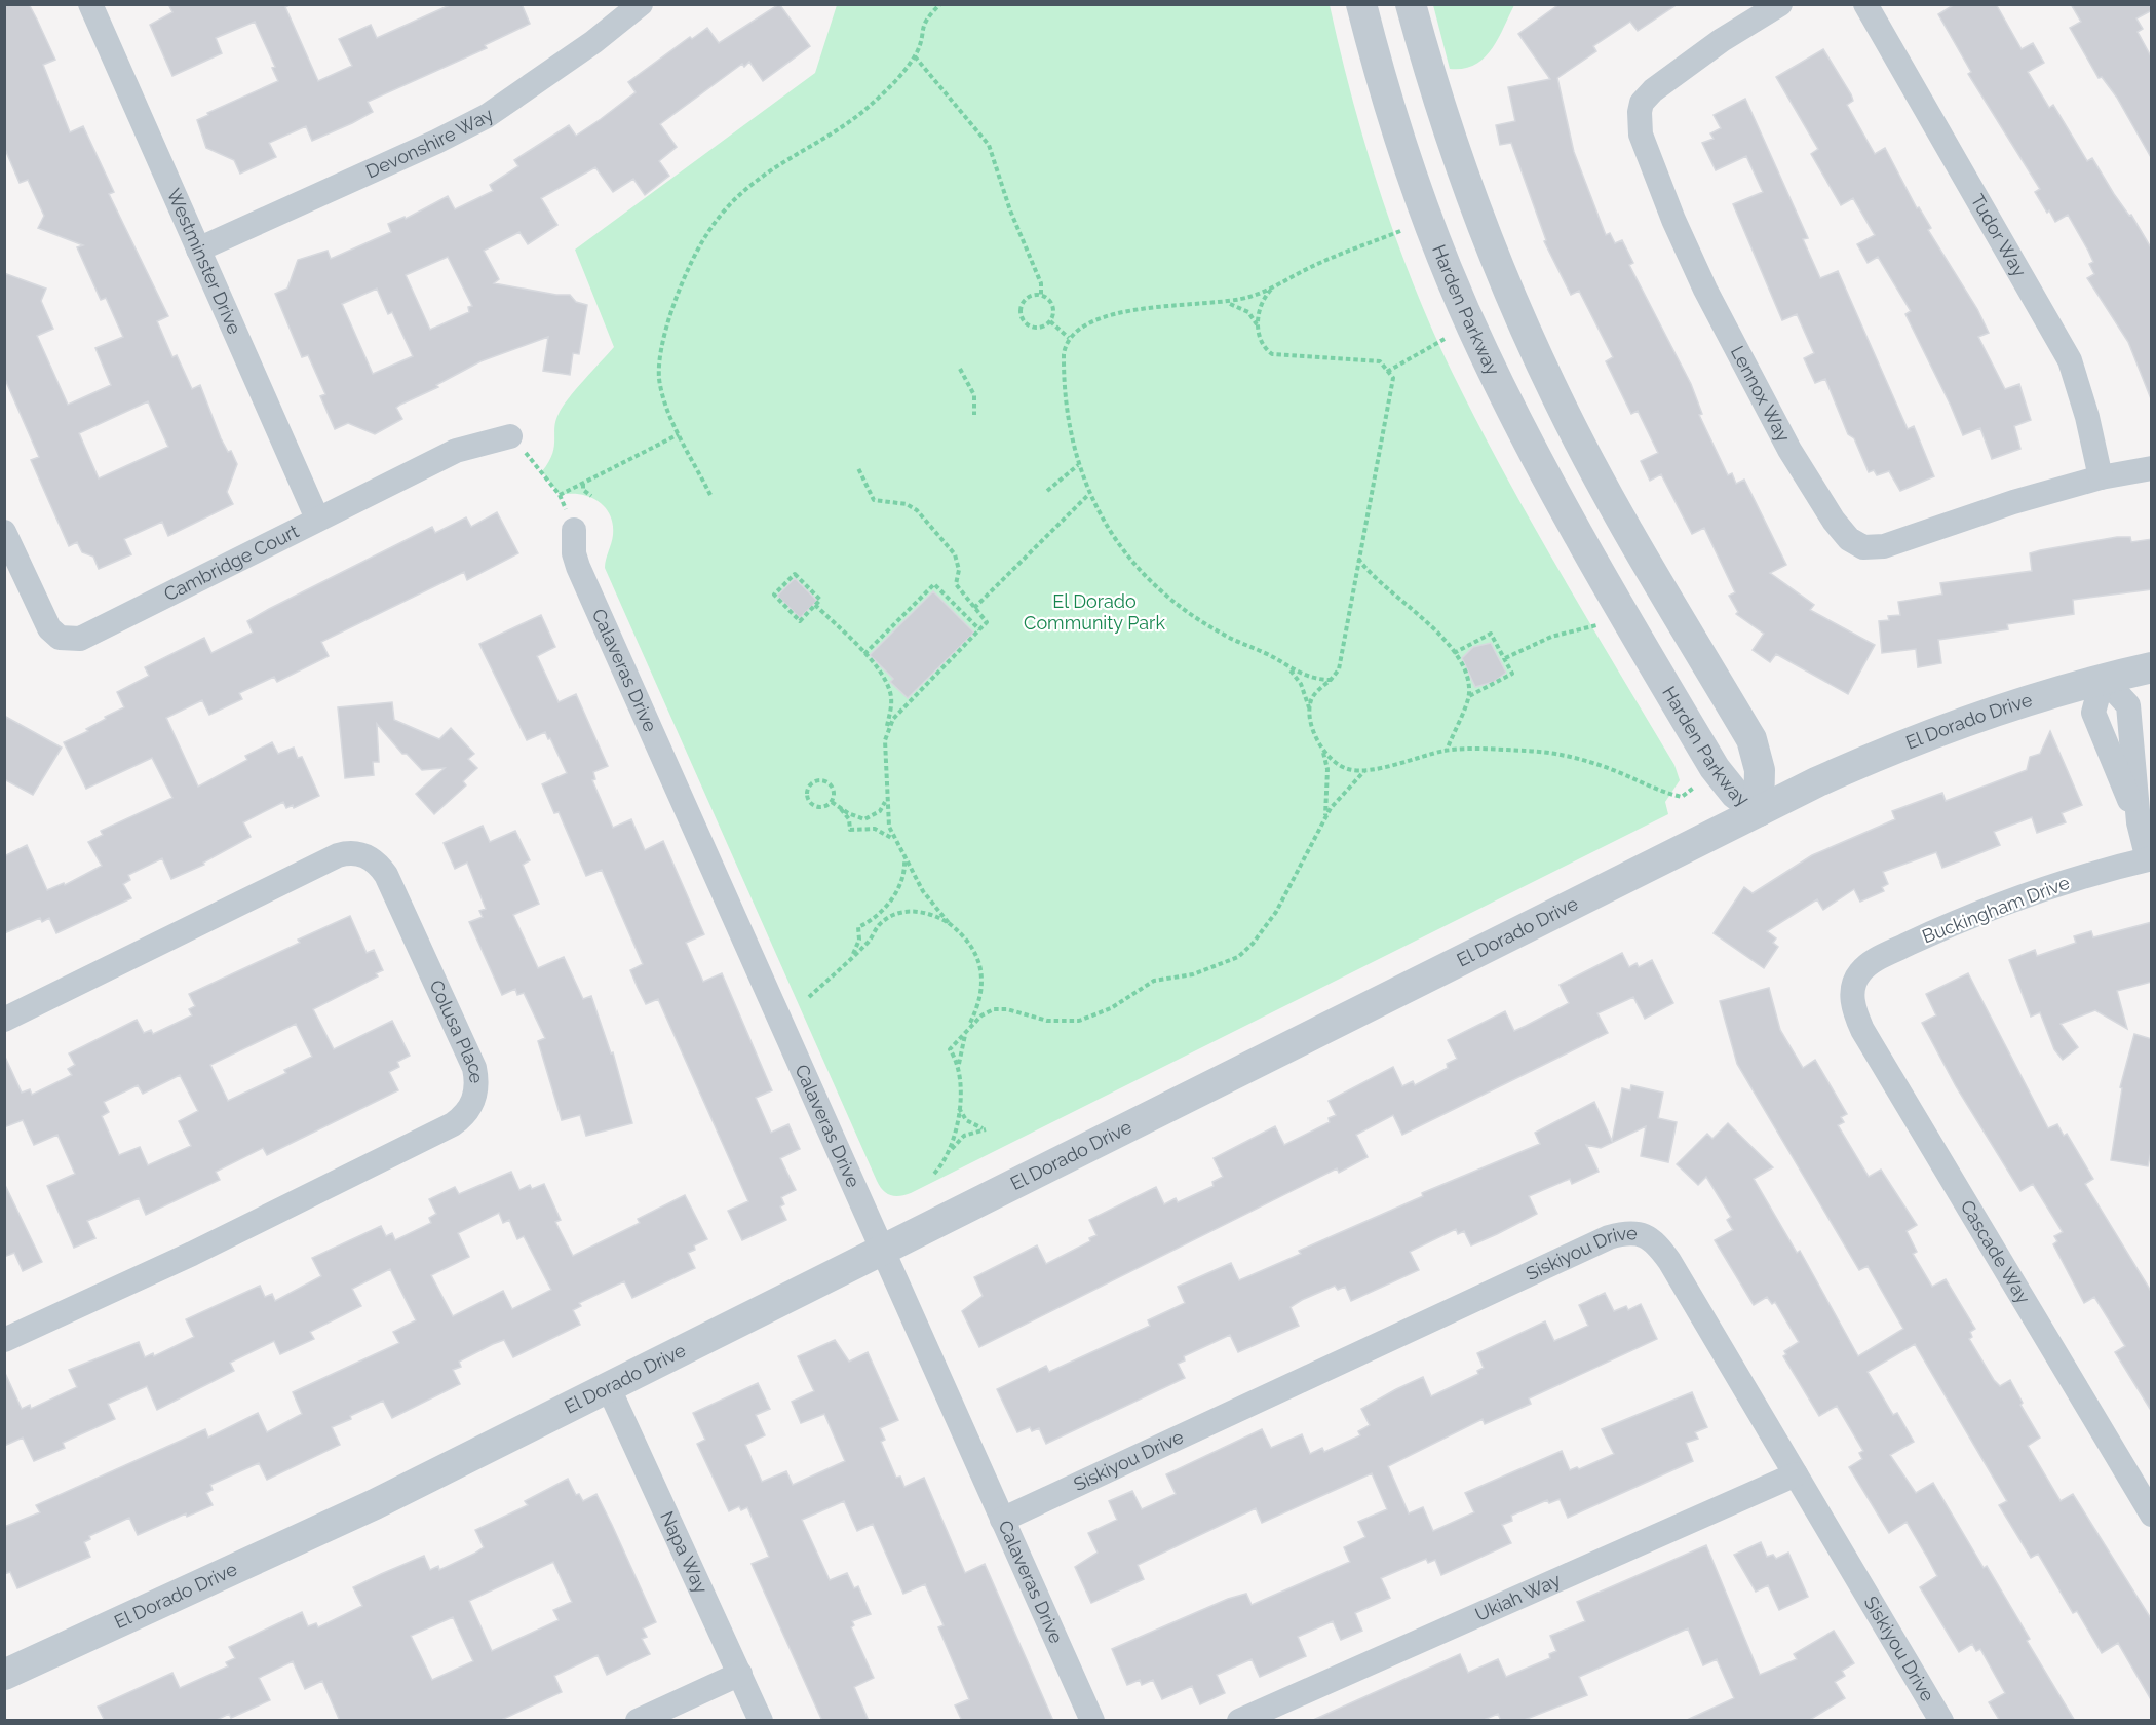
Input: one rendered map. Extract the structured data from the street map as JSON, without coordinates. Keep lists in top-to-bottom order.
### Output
{
  "streets": {
    "street": [
      "Devonshire Way",
      "Tudor Way",
      "Westminster Drive",
      "Harden Parkway",
      "Lennox Way",
      "Cambridge Court",
      "Calaveras Drive",
      "El Dorado Drive",
      "Buckingham Drive",
      "Colusa Place",
      "Cascade Way",
      "Siskiyou Drive",
      "Napa Way",
      "Ukiah Way"
    ]
  },
  "crossings": [
    ["Devonshire Way", "Westminster Drive"],
    ["Tudor Way", "Lennox Way"],
    ["Westminster Drive", "Cambridge Court"],
    ["Harden Parkway", "El Dorado Drive"],
    ["Calaveras Drive", "El Dorado Drive"],
    ["Calaveras Drive", "Siskiyou Drive"],
    ["El Dorado Drive", "Napa Way"],
    ["Buckingham Drive", "Cascade Way"],
    ["Siskiyou Drive", "Ukiah Way"]
  ],
  "parks": ["El Dorado Community Park"]
}
